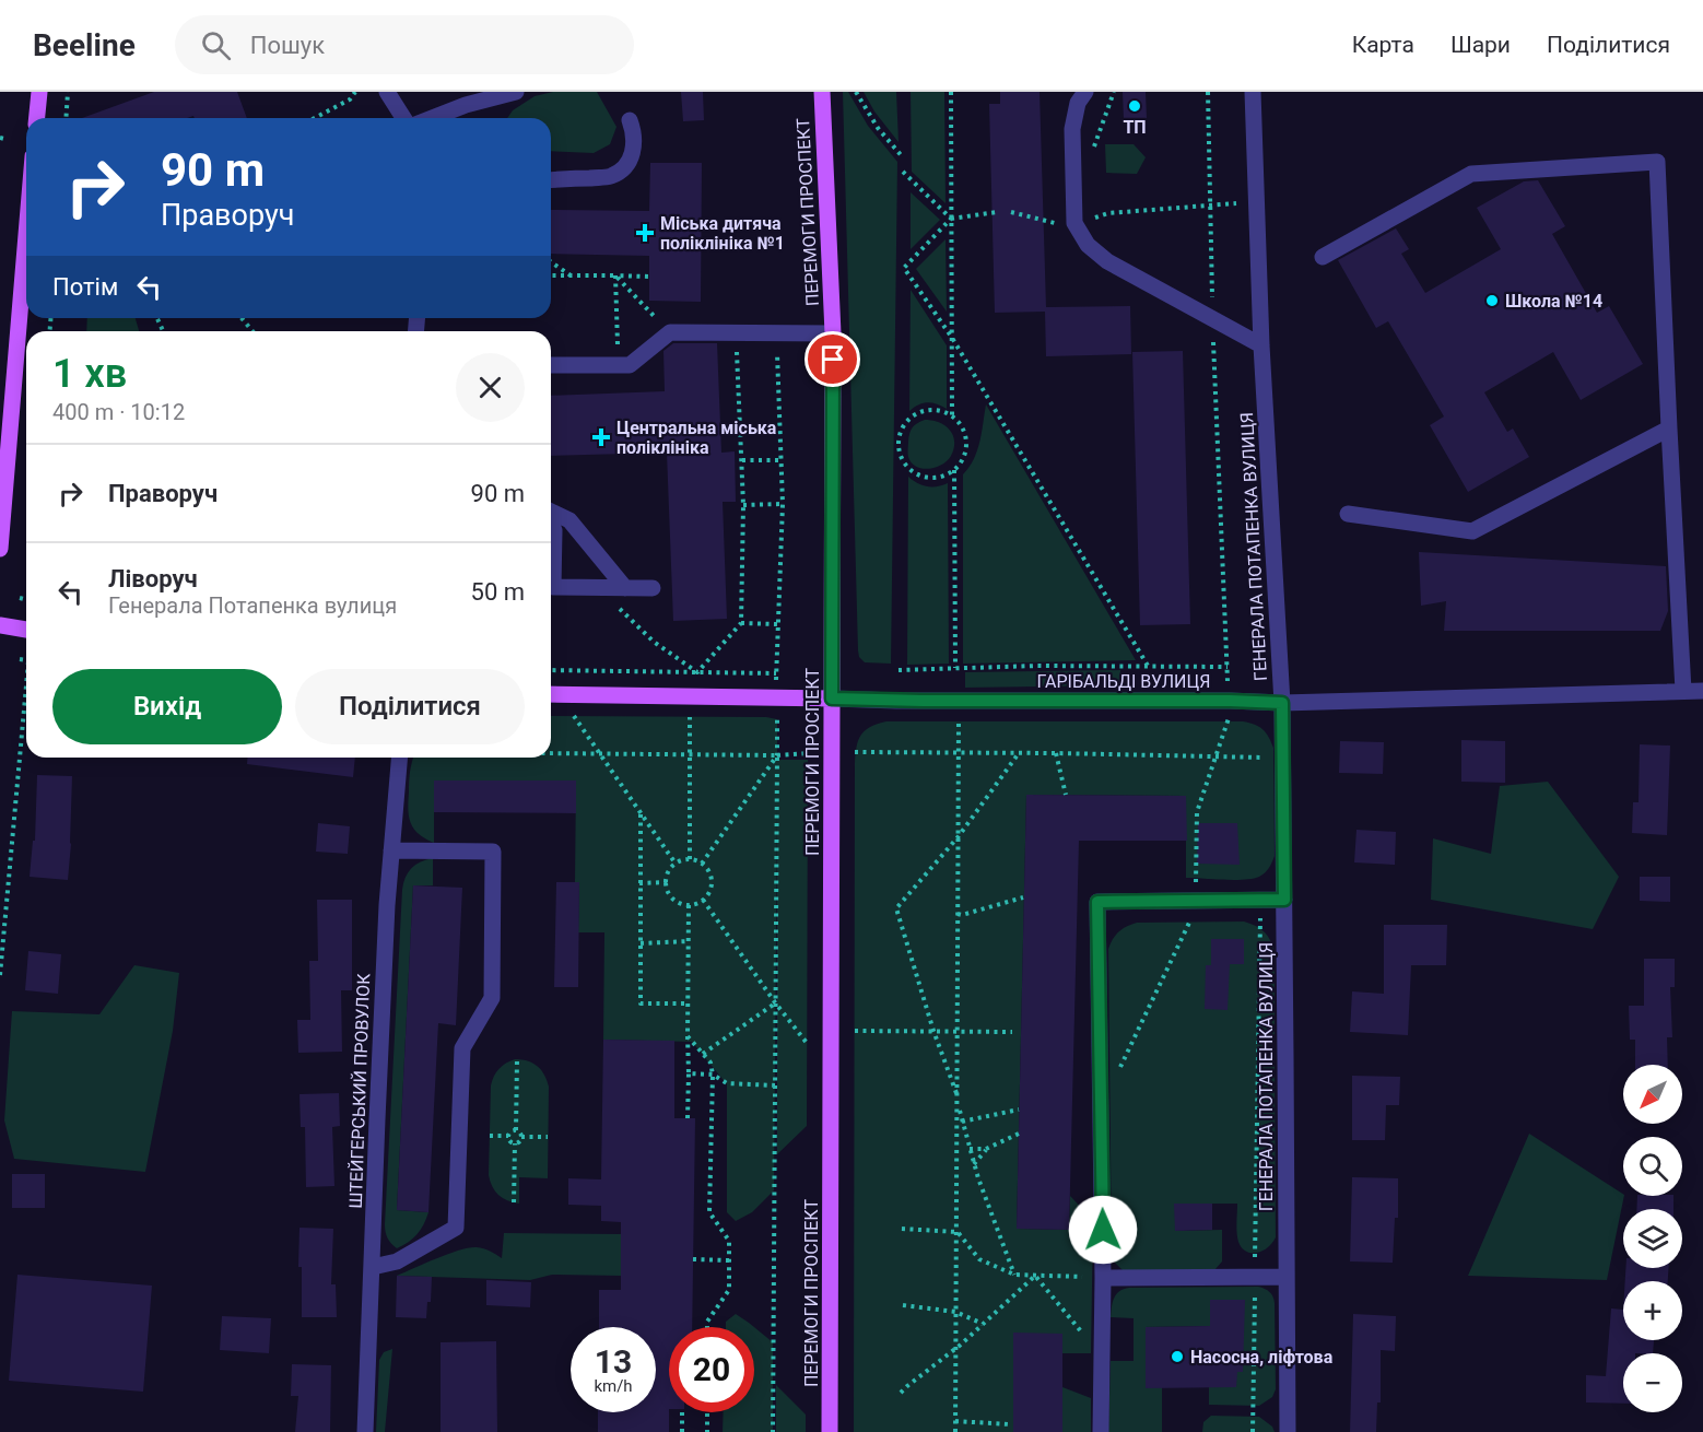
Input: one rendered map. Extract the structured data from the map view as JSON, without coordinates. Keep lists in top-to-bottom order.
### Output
{
  "streets": {
    "main road": ["ПЕРЕМОГИ ПРОСПЕКТ", "ГАРІБАЛЬДІ ВУЛИЦЯ"],
    "street": ["ГЕНЕРАЛА ПОТАПЕНКА ВУЛИЦЯ", "ШТЕЙГЕРСЬКИЙ ПРОВУЛОК"]
  },
  "crossings": [
    ["ПЕРЕМОГИ ПРОСПЕКТ", "ГАРІБАЛЬДІ ВУЛИЦЯ"],
    ["ГЕНЕРАЛА ПОТАПЕНКА ВУЛИЦЯ", "ГАРІБАЛЬДІ ВУЛИЦЯ"]
  ],
  "places": {
    "other": ["ТП", "Школа №14", "Насосна, ліфтова"],
    "health": ["Міська дитяча поліклініка №1", "Центральна міська полiклiнiка"]
  },
  "north": "bottom left",
  "page": {
    "header": "Beeline",
    "search": "Пошук",
    "nav": ["Карта", "Шари", "Поділитися"],
    "turn": ["90 m", "Праворуч"],
    "then": "Потім",
    "heading": ["1 хв", "400 m · 10:12"],
    "list": [
      {
        "name": "Праворуч",
        "value": "90 m"
      },
      {
        "name": "Ліворуч",
        "note": "Генерала Потапенка вулиця",
        "value": "50 m"
      }
    ],
    "buttons": ["Вихід", "Поділитися"],
    "map_buttons": ["+", "−"],
    "speed": "13 km/h",
    "limit": "20"
  }
}
